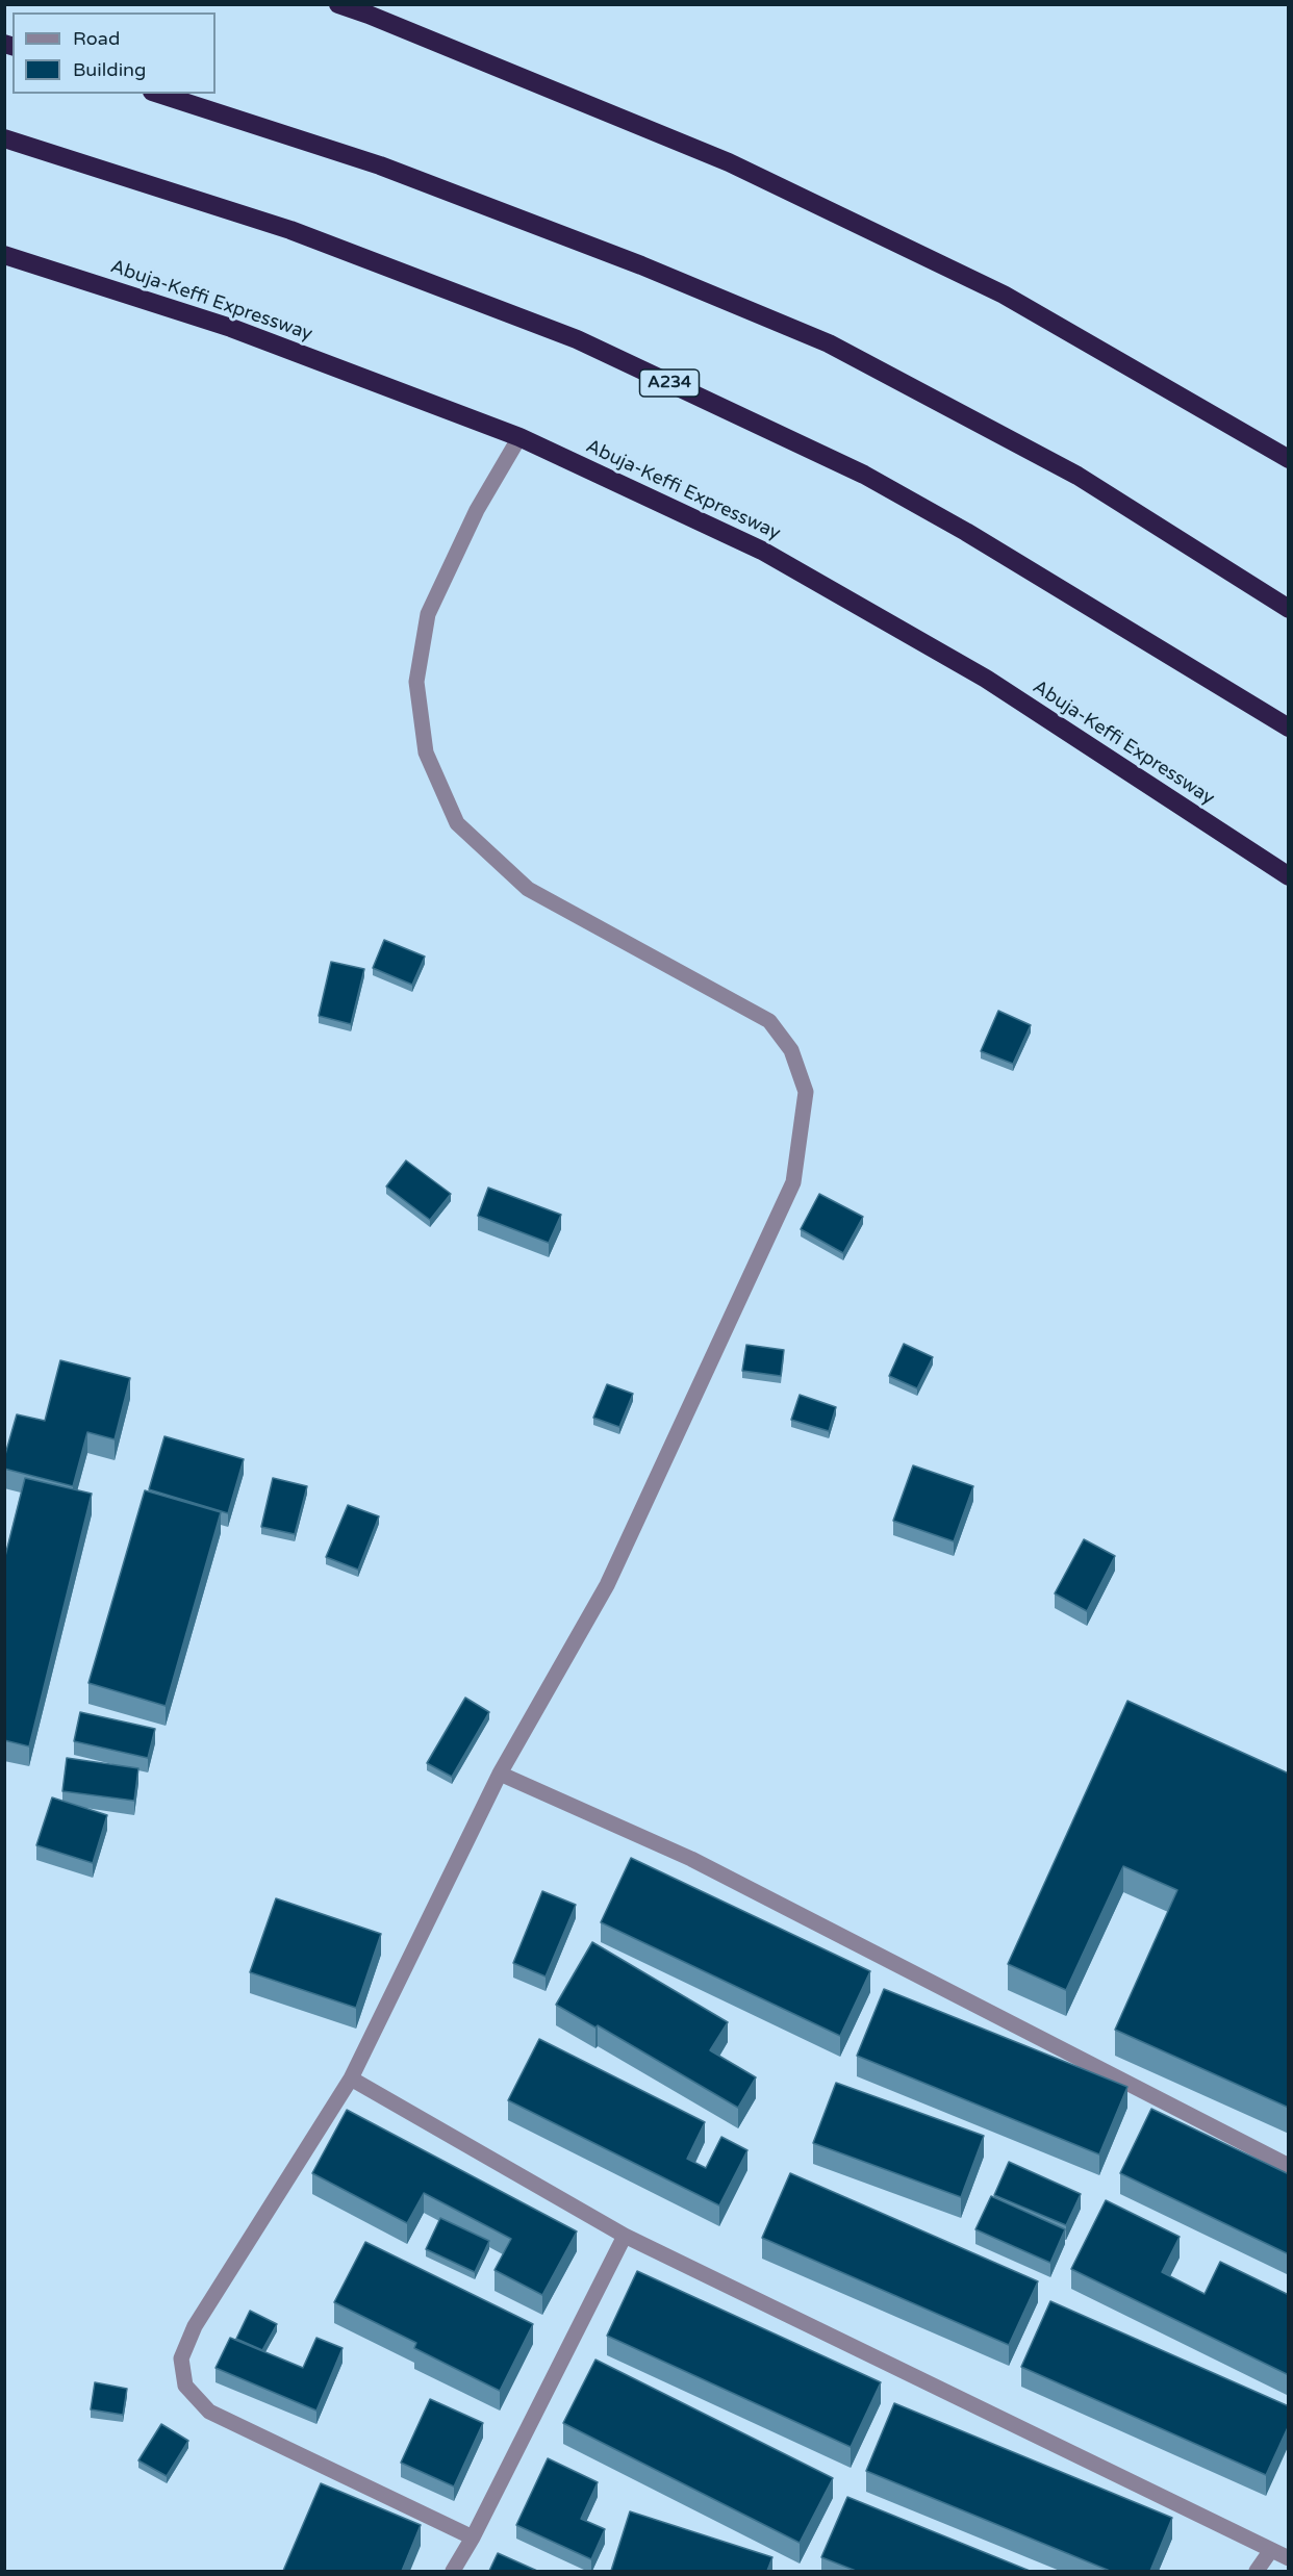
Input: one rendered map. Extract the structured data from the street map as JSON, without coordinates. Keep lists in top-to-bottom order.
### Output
{
  "streets": {
    "highway": ["Abuja-Keffi Expressway", "A234"]
  },
  "legend": ["Road", "Building"]
}
